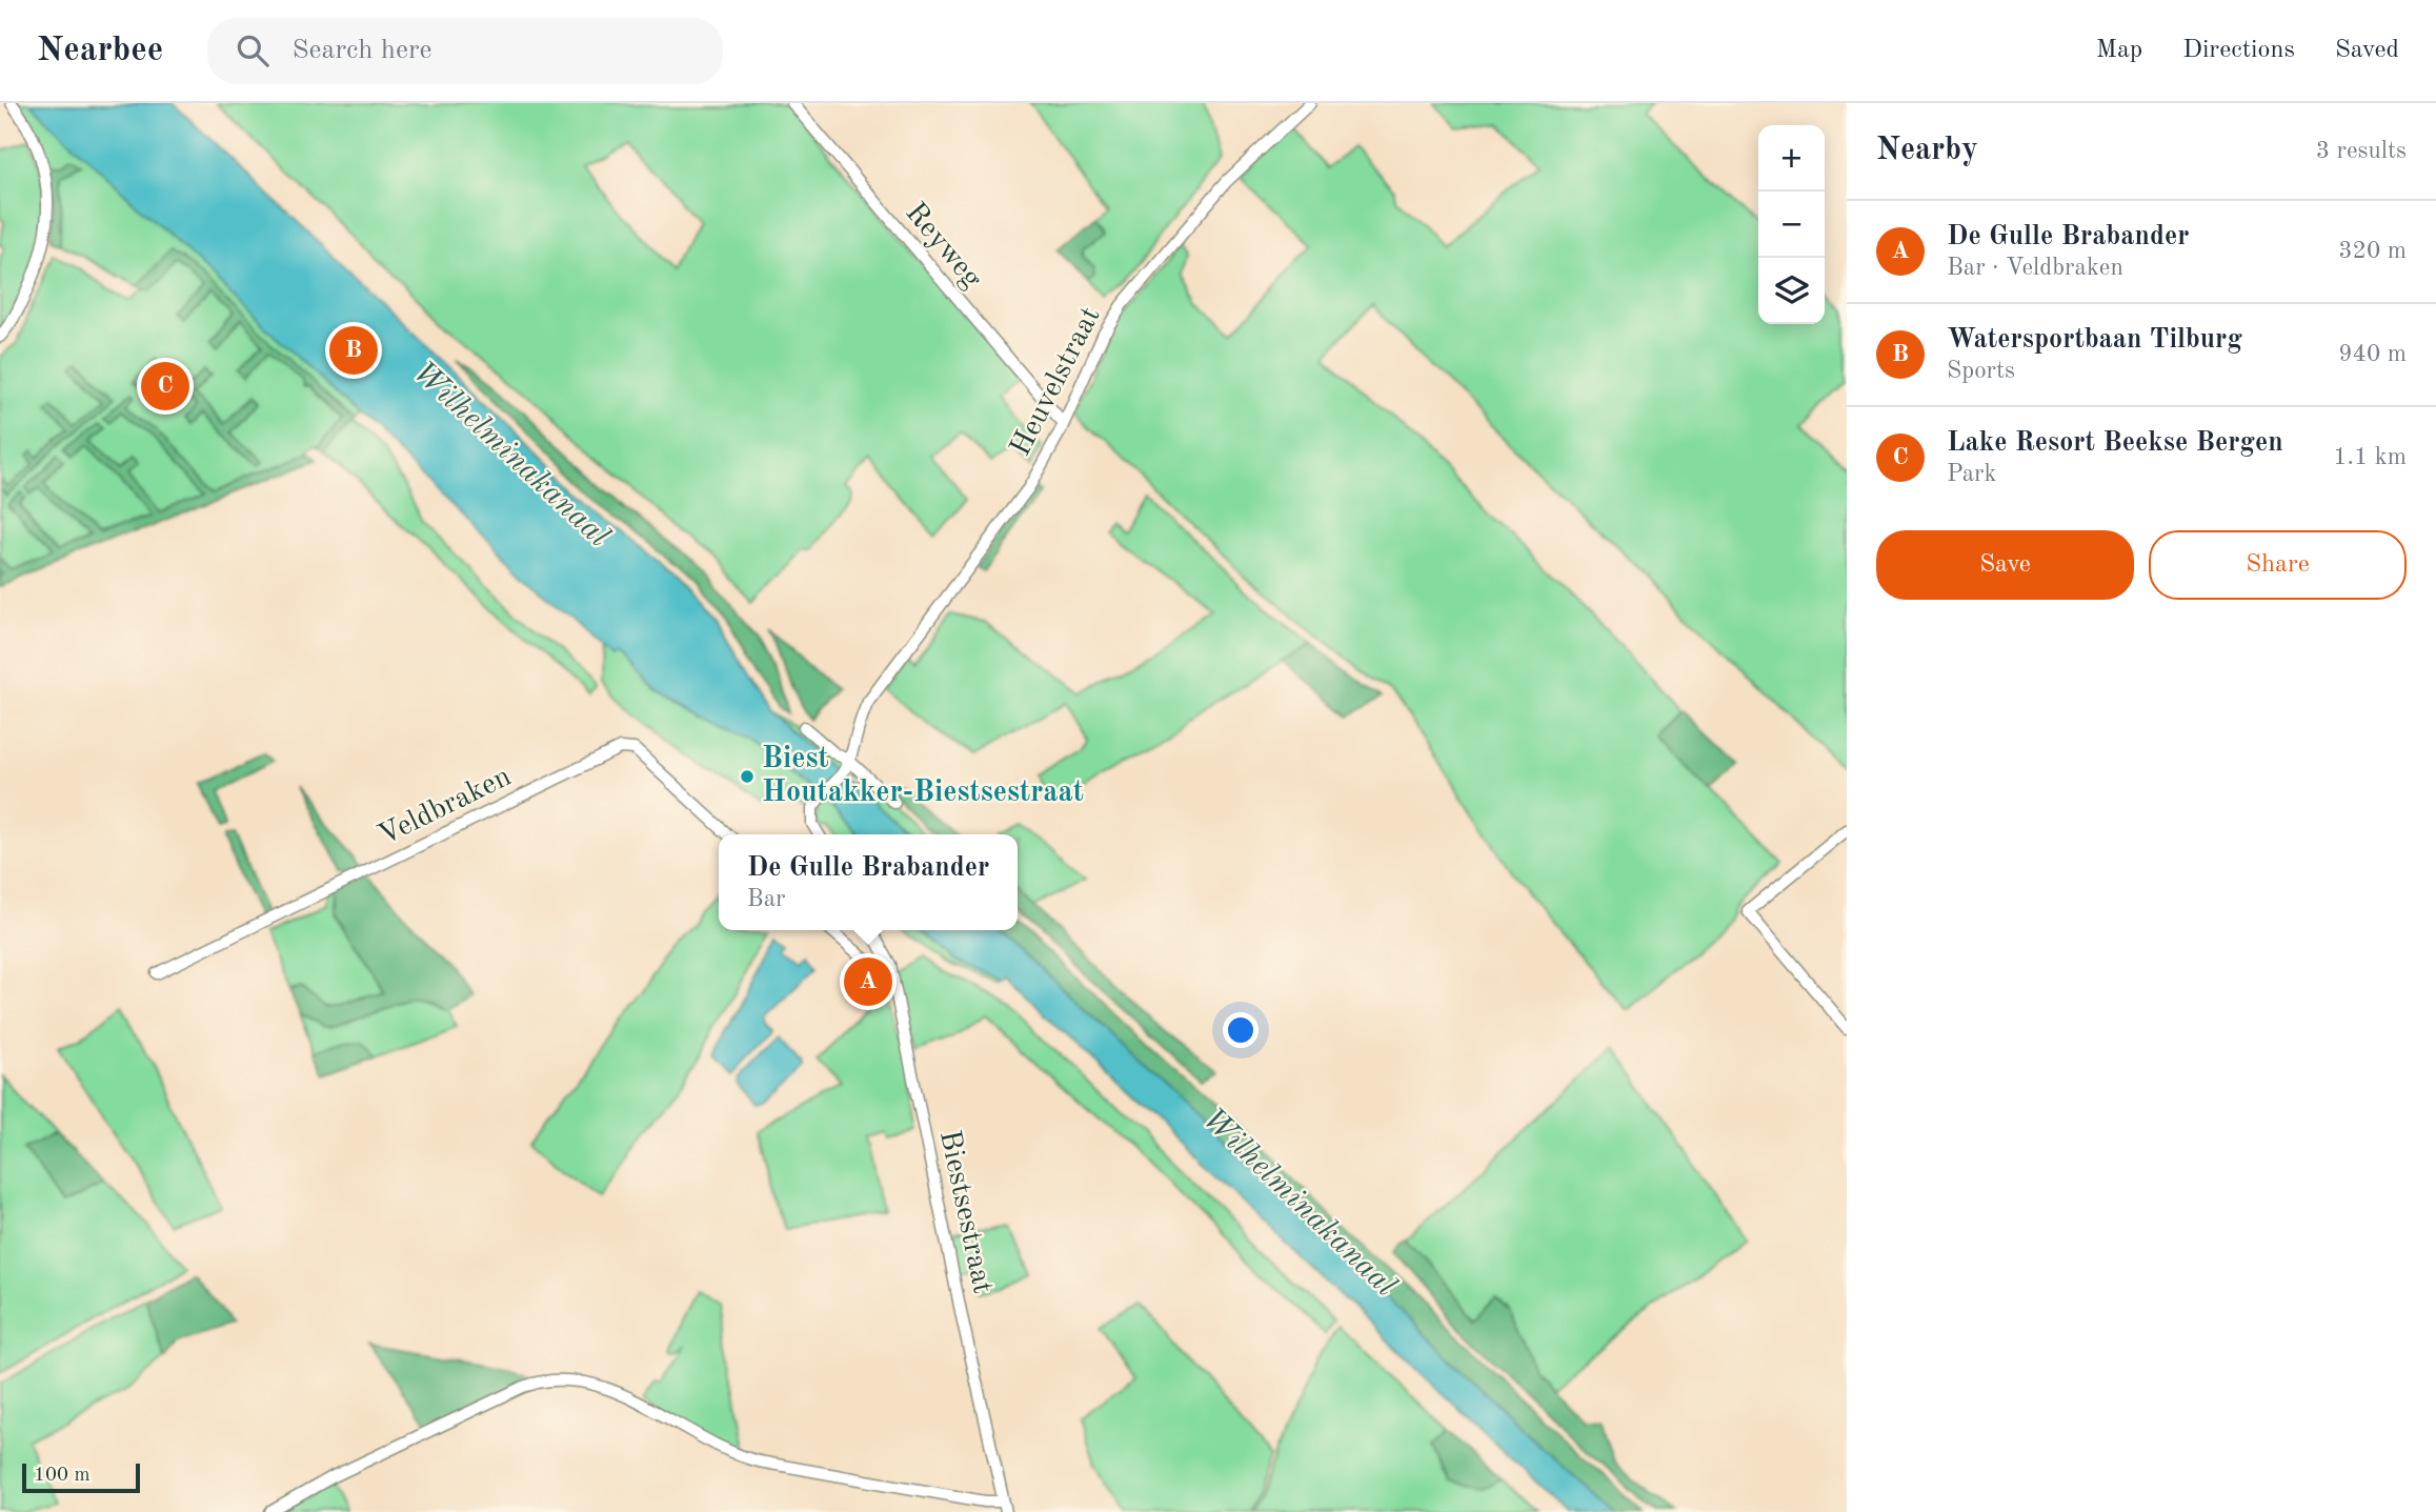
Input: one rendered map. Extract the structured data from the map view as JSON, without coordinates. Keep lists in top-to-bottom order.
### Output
{
  "streets": {
    "street": [
      "Reyweg",
      "Heuvelstraat",
      "Veldbraken",
      "Biestsestraat"
    ]
  },
  "water": ["Wilhelminakanaal"],
  "places": ["Biest Houtakker-Biestsestraat"],
  "scale_bar": "100 m",
  "page": {
    "header": "Nearbee",
    "search": "Search here",
    "nav": ["Map", "Directions", "Saved"],
    "heading": ["Nearby", "3 results"],
    "map_buttons": ["+", "−"],
    "list": [
      {
        "mark": "A",
        "name": "De Gulle Brabander",
        "note": "Bar · Veldbraken",
        "value": "320 m"
      },
      {
        "mark": "B",
        "name": "Watersportbaan Tilburg",
        "note": "Sports",
        "value": "940 m"
      },
      {
        "mark": "C",
        "name": "Lake Resort Beekse Bergen",
        "note": "Park",
        "value": "1.1 km"
      }
    ],
    "pins": ["B", "C", "A"],
    "buttons": ["Save", "Share"],
    "popup": ["De Gulle Brabander", "Bar"],
    "scale": "100 m"
  }
}
